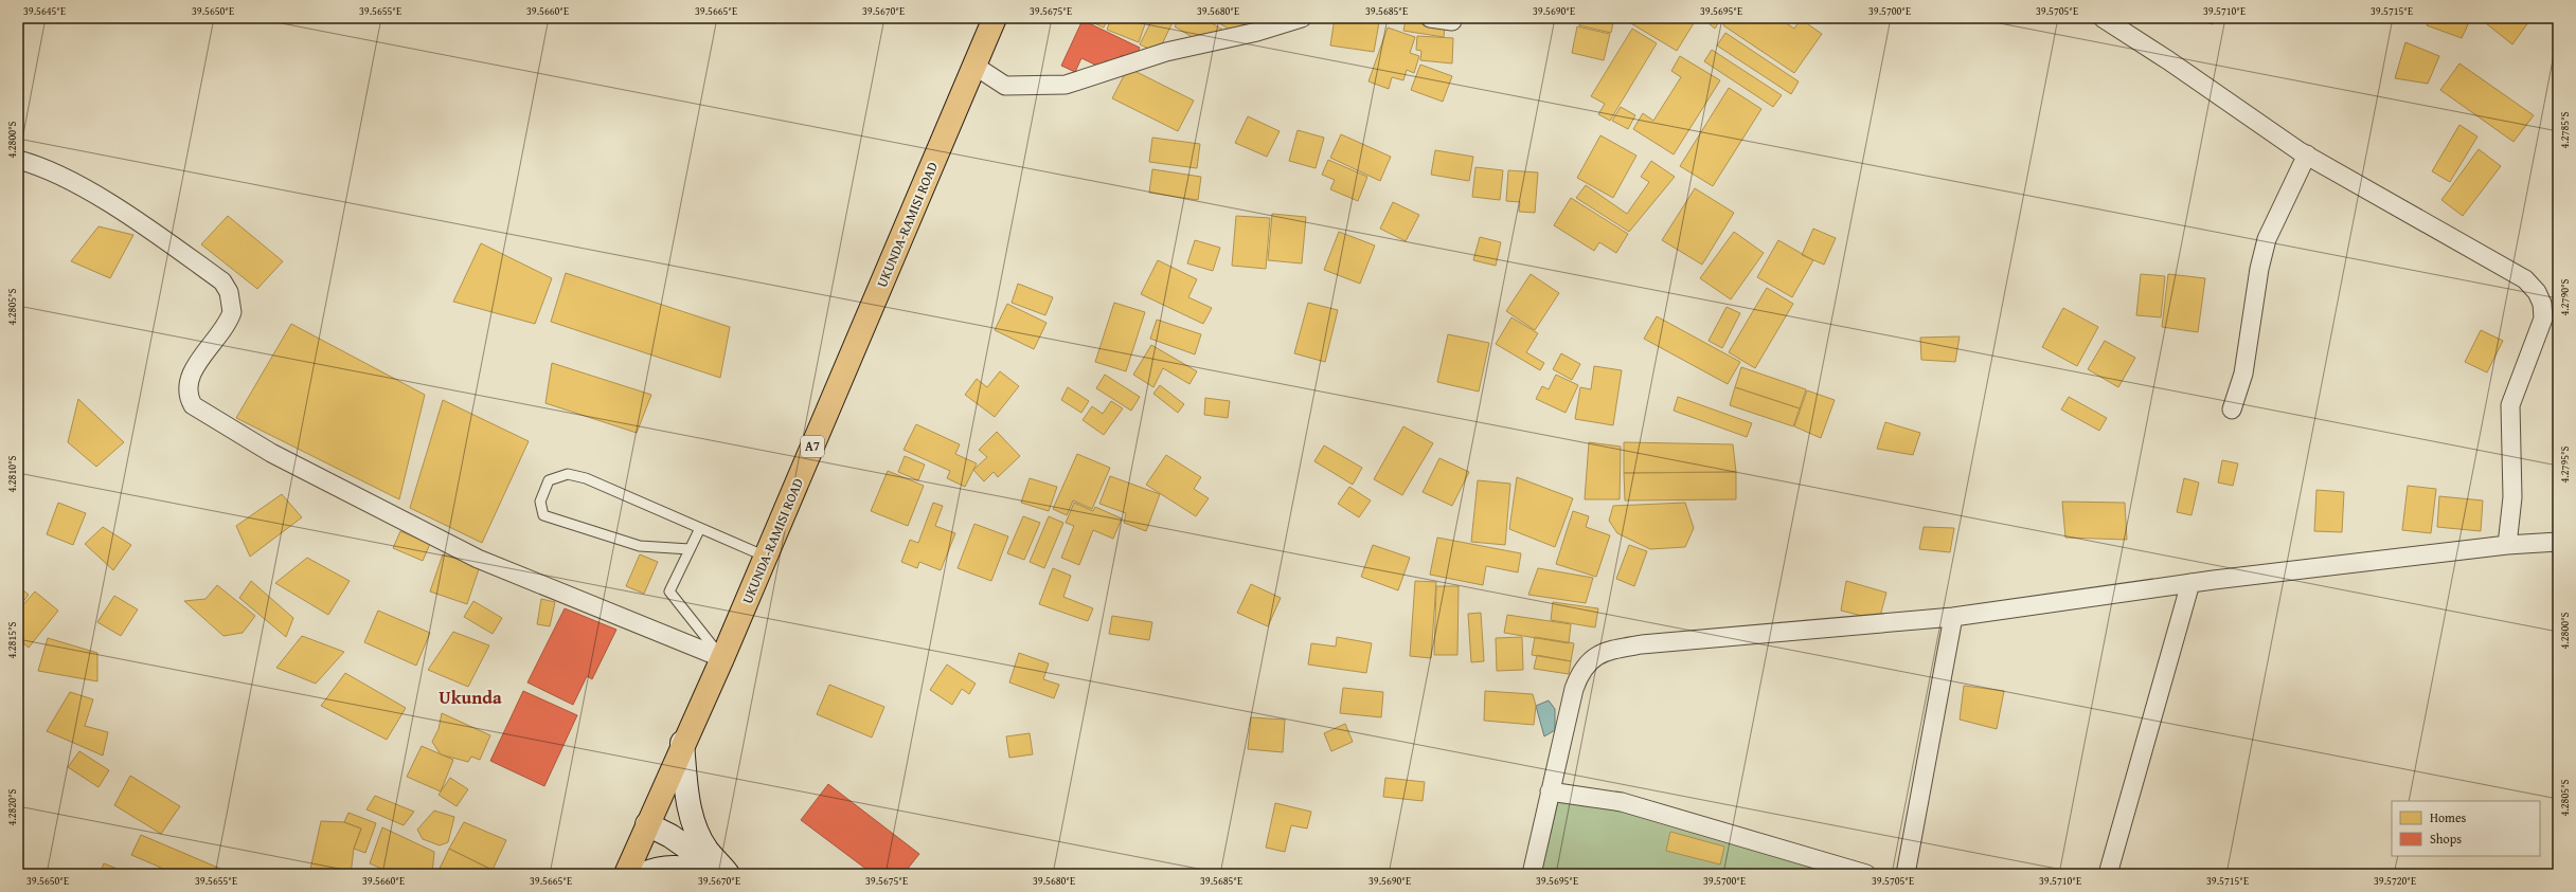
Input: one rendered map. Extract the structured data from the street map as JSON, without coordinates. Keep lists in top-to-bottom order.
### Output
{
  "streets": {
    "highway": ["UKUNDA-RAMISI ROAD", "A7"]
  },
  "districts": ["Ukunda"],
  "legend": ["Homes", "Shops"],
  "coordinates": [
    "39.5645°E",
    "39.5650°E",
    "39.5655°E",
    "39.5660°E",
    "39.5665°E",
    "39.5670°E",
    "39.5675°E",
    "39.5680°E",
    "39.5685°E",
    "39.5690°E",
    "39.5695°E",
    "39.5700°E",
    "39.5705°E",
    "39.5710°E",
    "39.5715°E",
    "4.2785°S",
    "4.2800°S",
    "4.2790°S",
    "4.2805°S",
    "4.2795°S",
    "4.2810°S",
    "4.2815°S",
    "4.2820°S",
    "39.5720°E"
  ]
}
